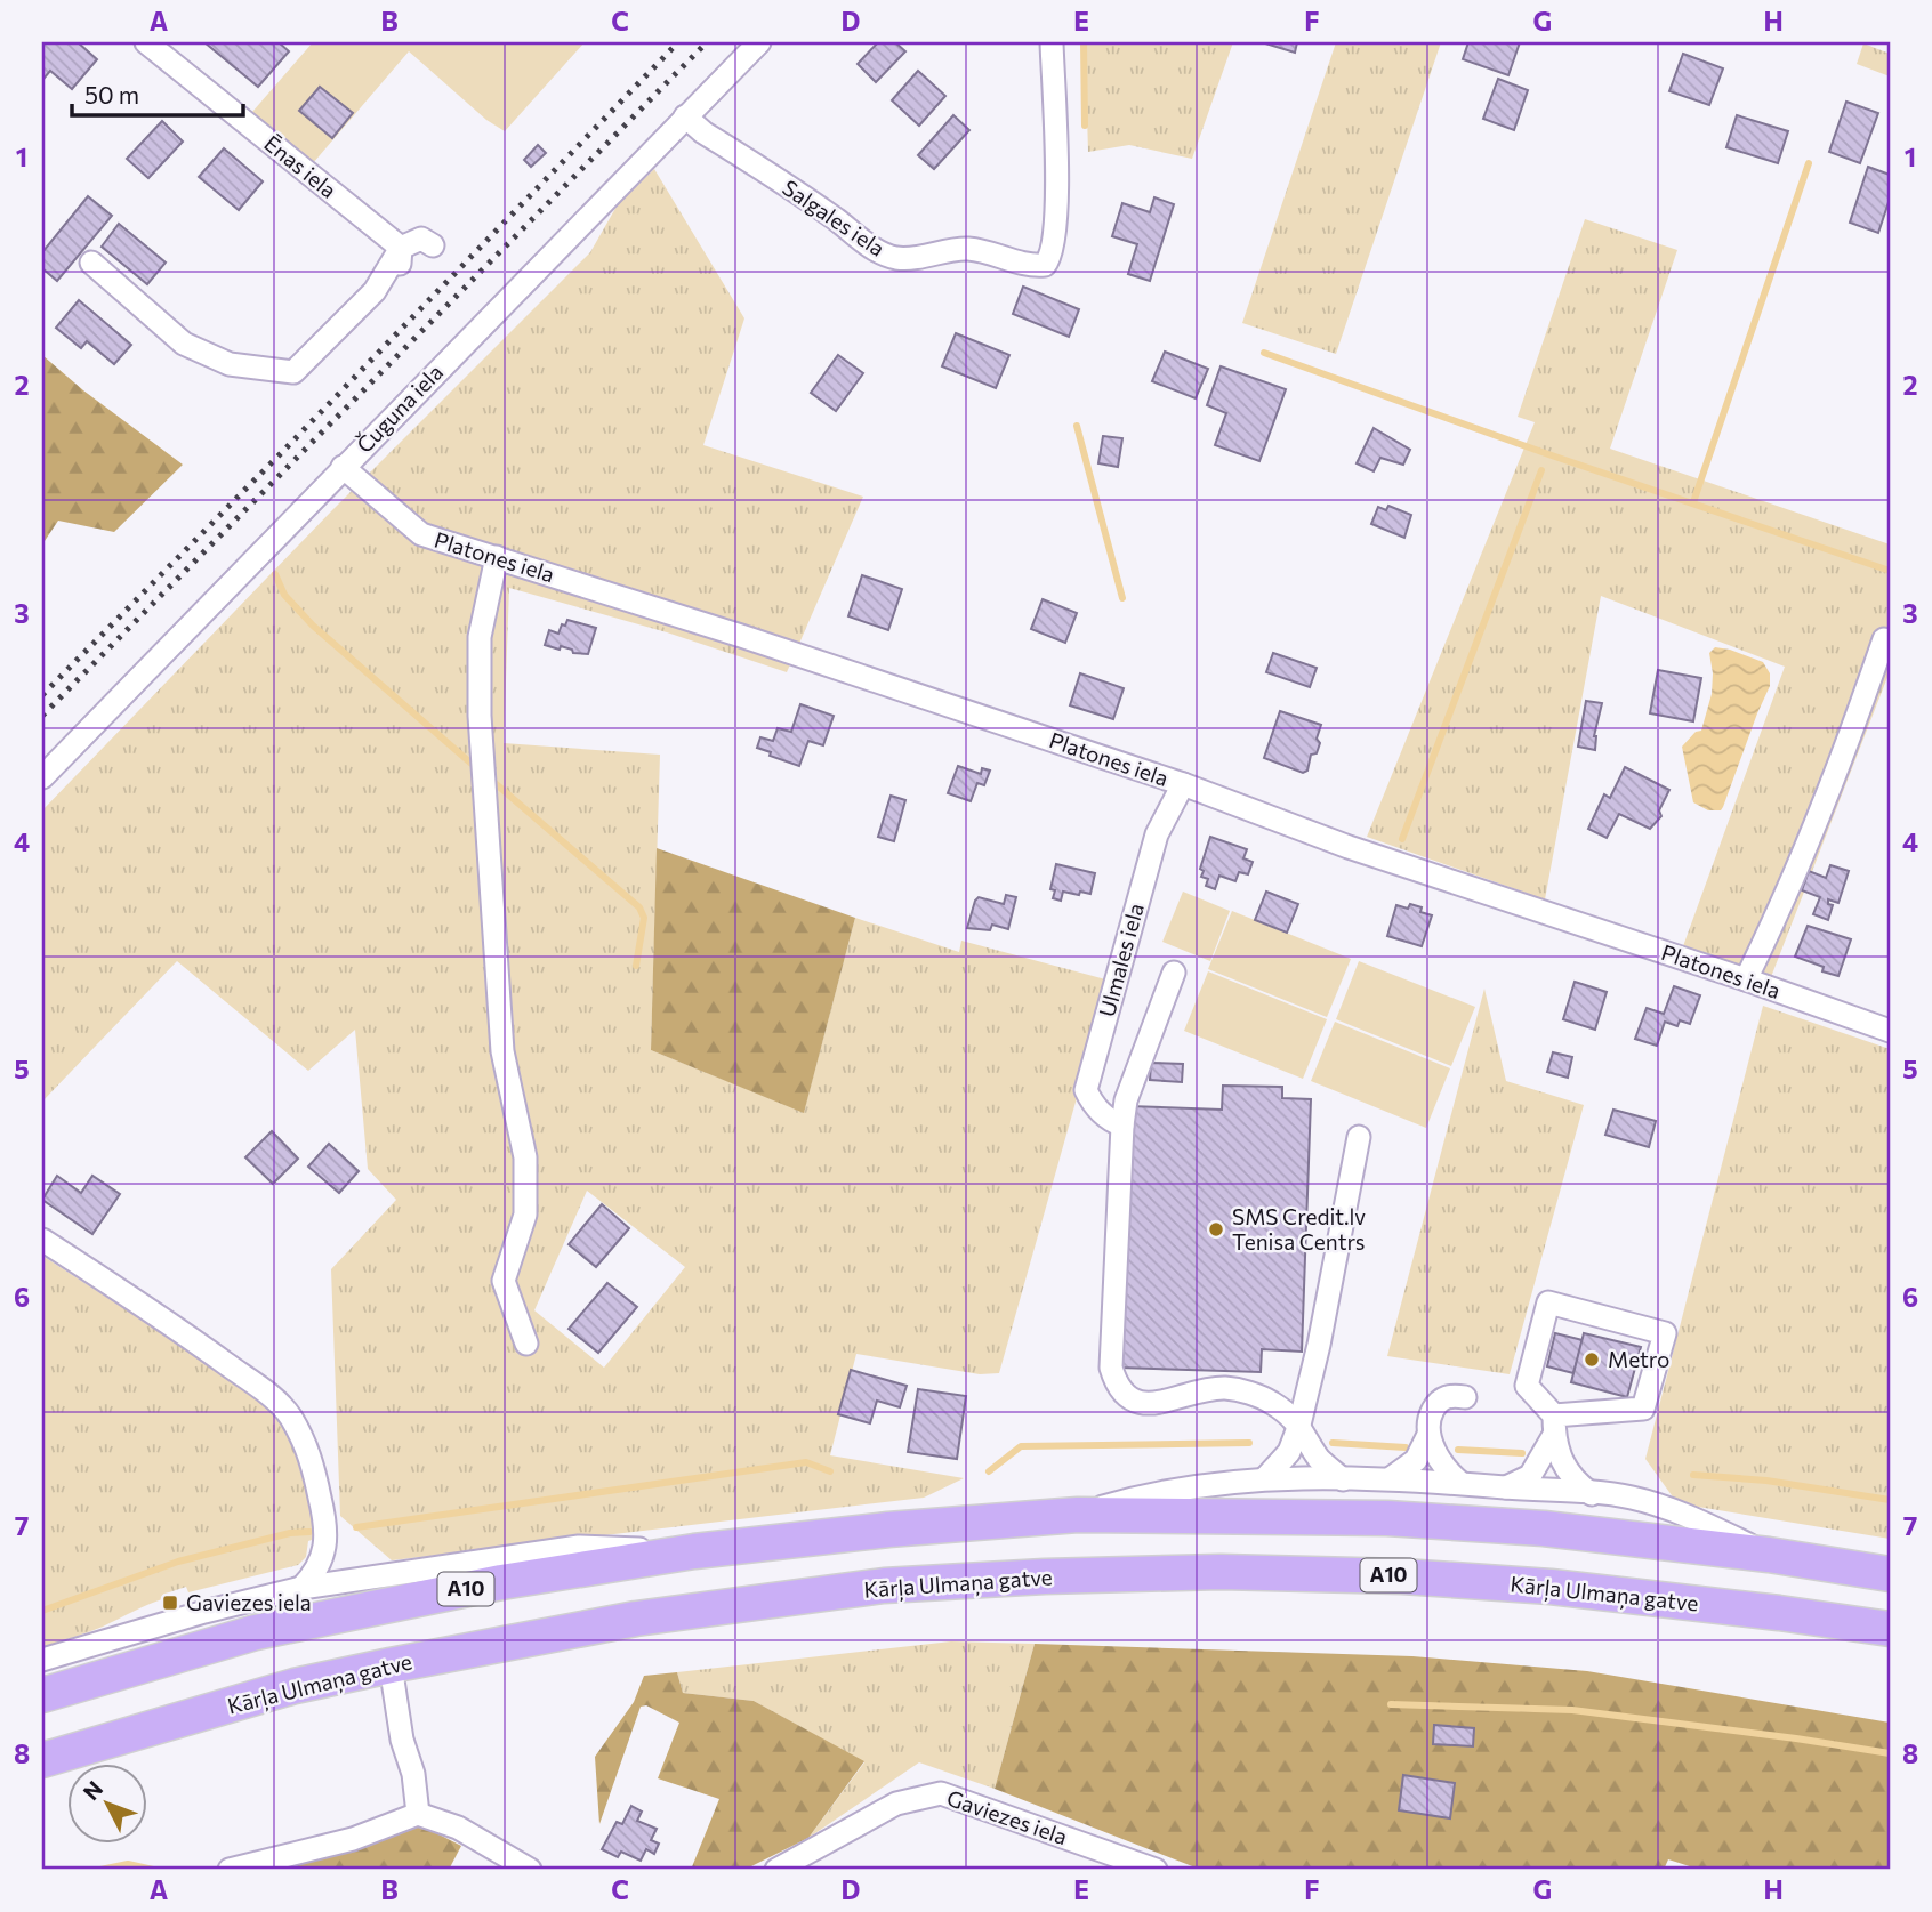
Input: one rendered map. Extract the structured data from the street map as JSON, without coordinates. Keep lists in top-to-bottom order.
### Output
{
  "streets": {
    "highway": ["A10", "Kārļa Ulmaņa gatve"],
    "street": [
      "Ēnas iela",
      "Salgales iela",
      "Čuguna iela",
      "Platones iela",
      "Ulmales iela",
      "Gaviezes iela"
    ]
  },
  "crossings": [
    ["Salgales iela", "Čuguna iela"],
    ["Čuguna iela", "Platones iela"],
    ["Platones iela", "Ulmales iela"]
  ],
  "places": {
    "other": ["SMS Credit.lv Tenisa Centrs", "Metro"],
    "transit": ["Gaviezes iela"]
  },
  "scale_bar": "50 m",
  "north": "top left",
  "grid": {
    "columns": [
      "A",
      "B",
      "C",
      "D",
      "E",
      "F",
      "G",
      "H"
    ],
    "rows": [
      "1",
      "2",
      "3",
      "4",
      "5",
      "6",
      "7",
      "8"
    ]
  }
}
